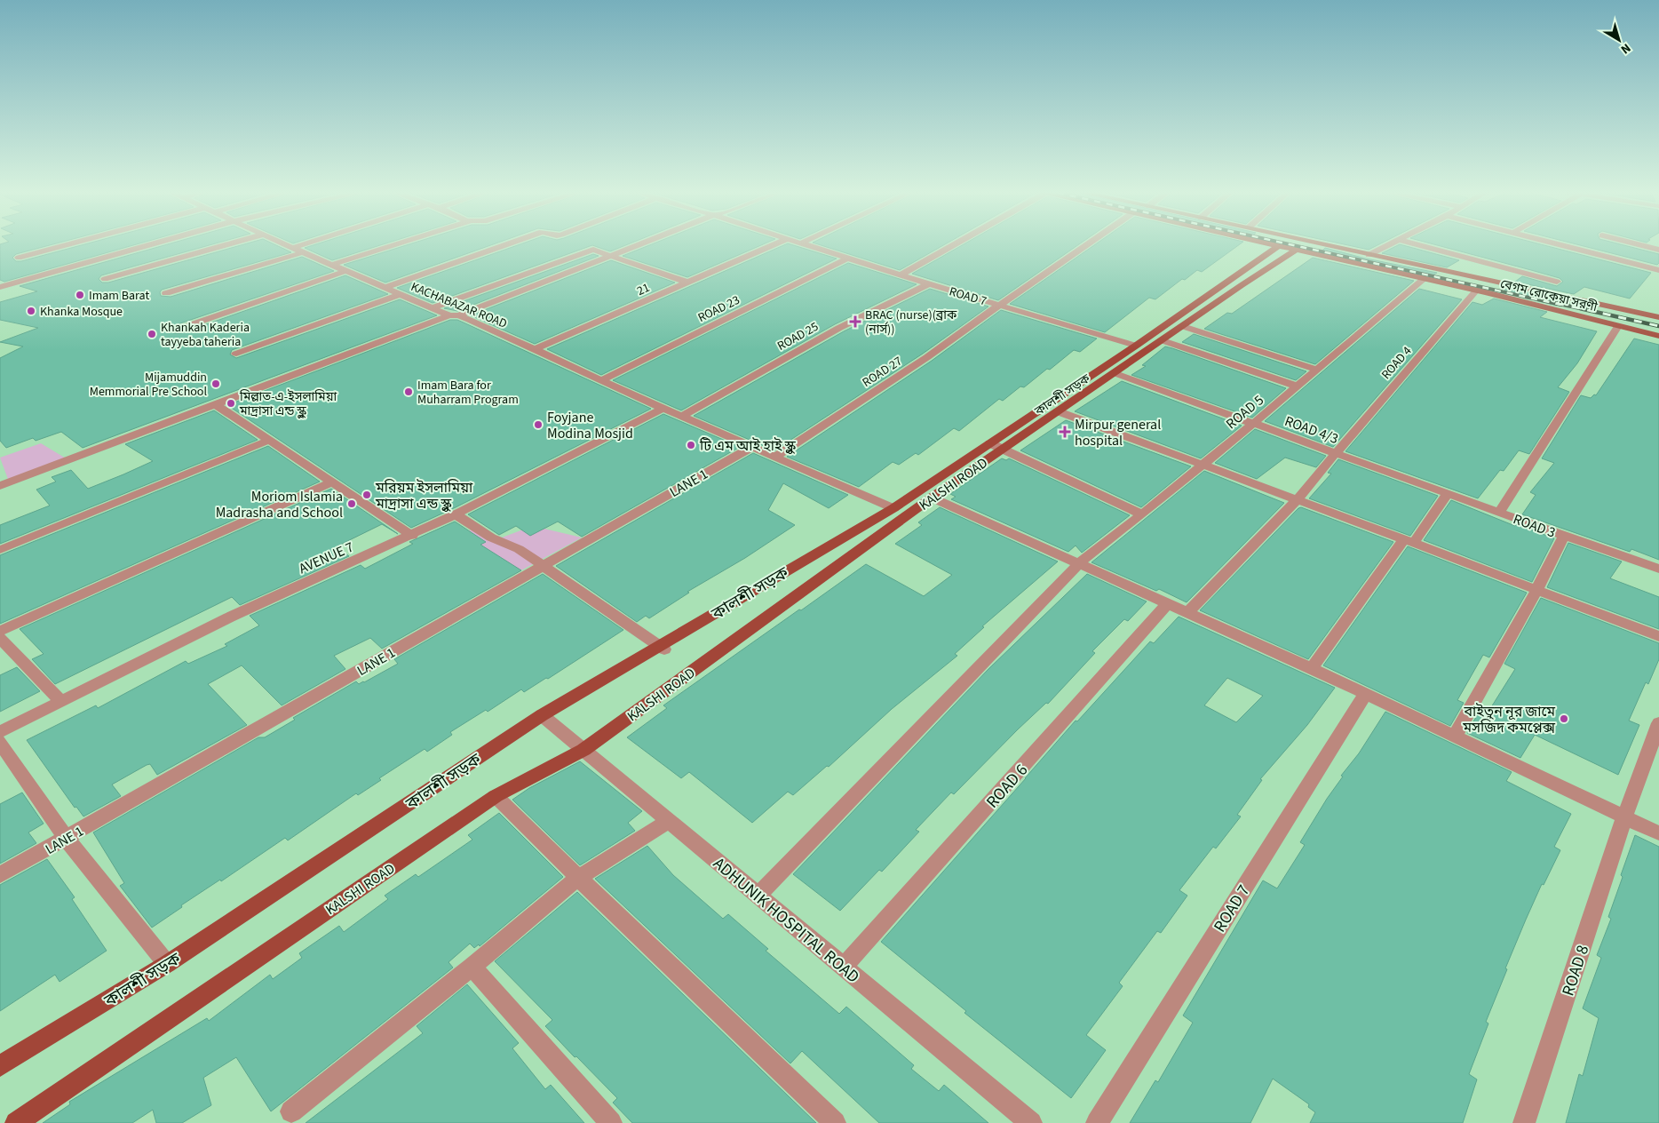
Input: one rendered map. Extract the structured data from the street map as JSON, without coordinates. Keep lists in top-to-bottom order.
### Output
{
  "streets": {
    "main road": ["বেগম রোকেয়া সরণী", "কালশী সড়ক", "KALSHI ROAD"],
    "street": [
      "21",
      "ROAD 7",
      "KACHABAZAR ROAD",
      "ROAD 23",
      "ROAD 25",
      "ROAD 4",
      "ROAD 27",
      "ROAD 5",
      "ROAD 4/3",
      "LANE 1",
      "ROAD 3",
      "AVENUE 7",
      "ROAD 6",
      "ADHUNIK HOSPITAL ROAD",
      "ROAD 8"
    ]
  },
  "crossings": [
    ["21", "KACHABAZAR ROAD"],
    ["বেগম রোকেয়া সরণী", "ROAD 4"],
    ["বেগম রোকেয়া সরণী", "কালশী সড়ক"],
    ["বেগম রোকেয়া সরণী", "ROAD 5"],
    ["বেগম রোকেয়া সরণী", "KALSHI ROAD"],
    ["বেগম রোকেয়া সরণী", "ROAD 3"],
    ["ROAD 7", "ROAD 23"],
    ["ROAD 7", "ROAD 25"],
    ["ROAD 7", "ROAD 27"],
    ["ROAD 7", "কালশী সড়ক"],
    ["KACHABAZAR ROAD", "ROAD 23"],
    ["KACHABAZAR ROAD", "ROAD 25"],
    ["KACHABAZAR ROAD", "ROAD 27"],
    ["KACHABAZAR ROAD", "কালশী সড়ক"],
    ["KACHABAZAR ROAD", "LANE 1"],
    ["KACHABAZAR ROAD", "AVENUE 7"],
    ["ROAD 4", "ROAD 4/3"],
    ["কালশী সড়ক", "KALSHI ROAD"],
    ["কালশী সড়ক", "ADHUNIK HOSPITAL ROAD"],
    ["ROAD 5", "ROAD 4/3"],
    ["ROAD 4/3", "KALSHI ROAD"],
    ["ROAD 4/3", "ROAD 3"],
    ["KALSHI ROAD", "ADHUNIK HOSPITAL ROAD"],
    ["ROAD 6", "ADHUNIK HOSPITAL ROAD"]
  ],
  "places": {
    "other": [
      "Imam Barat",
      "Khanka Mosque",
      "Khankah Kaderia tayyeba taheria",
      "Mijamuddin Memmorial Pre School",
      "Imam Bara for Muharram Program",
      "মিল্লাত-এ-ইসলামিয়া মাদ্রাসা এন্ড স্কুল",
      "Foyjane Modina Mosjid",
      "টি এম আই হাই স্কুল",
      "মরিয়ম ইসলামিয়া মাদ্রাসা এন্ড স্কুল",
      "Moriom Islamia Madrasha and School",
      "বাইতুন নূর জামে মসজিদ কমপ্লেক্স"
    ],
    "health": ["BRAC (nurse)(ব্রাক (নার্স))", "Mirpur general hospital"]
  },
  "north": "bottom right"
}
